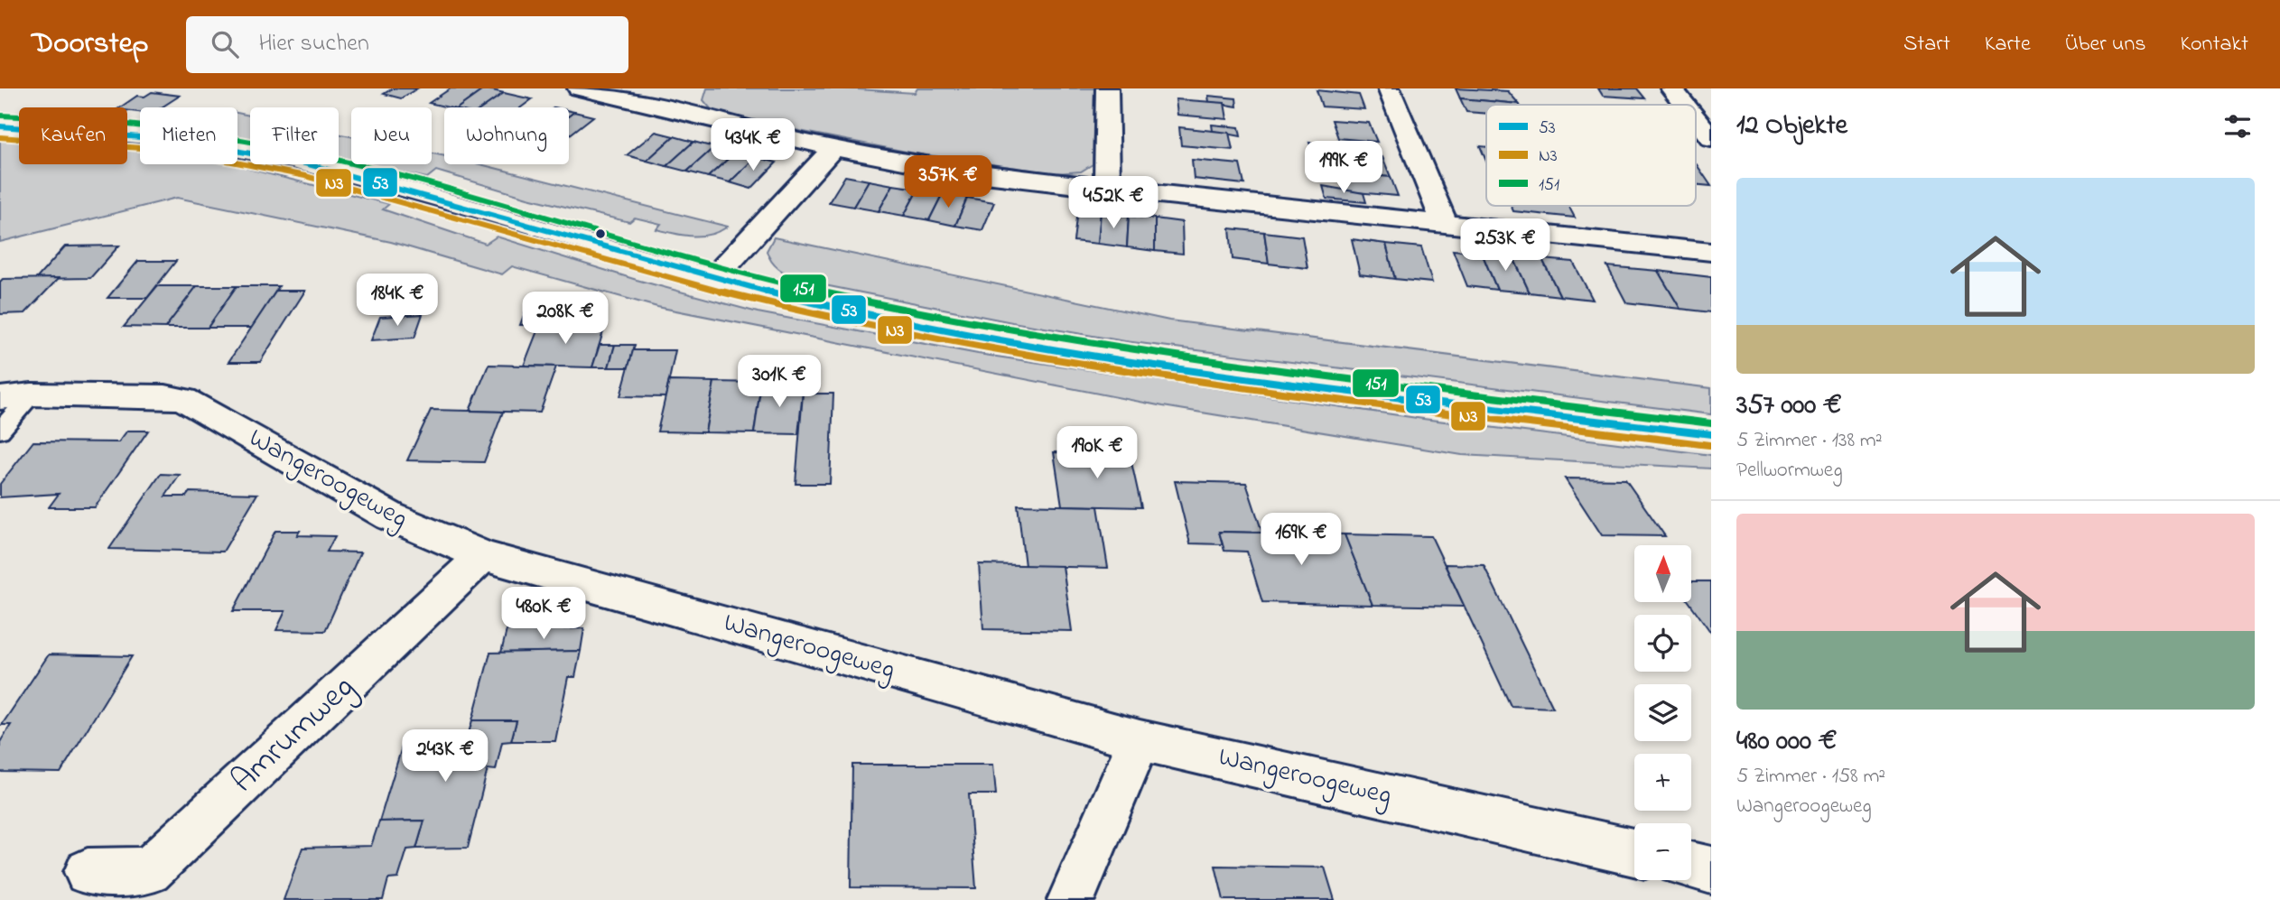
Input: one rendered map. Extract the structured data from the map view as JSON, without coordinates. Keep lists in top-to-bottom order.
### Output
{
  "streets": {
    "street": ["Wangeroogeweg", "Amrumweg"]
  },
  "crossings": [
    ["Wangeroogeweg", "Amrumweg"]
  ],
  "lines": ["transit line 151", "transit line 53", "transit line N3"],
  "legend": ["53", "N3", "151"],
  "north": "top",
  "page": {
    "header": "Doorstep",
    "search": "Hier suchen",
    "nav": [
      "Start",
      "Karte",
      "Über uns",
      "Kontakt"
    ],
    "heading": "12 Objekte",
    "chip": [
      "Kaufen",
      "Mieten",
      "Filter",
      "Neu",
      "Wohnung"
    ],
    "price": [
      "434K €",
      "199K €",
      "357K €",
      "452K €",
      "253K €",
      "184K €",
      "208K €",
      "301K €",
      "190K €",
      "169K €",
      "480K €",
      "243K €"
    ],
    "list": [
      {
        "name": "357 000 €",
        "note": "5 Zimmer · 138 m² · Pellwormweg"
      },
      {
        "name": "480 000 €",
        "note": "5 Zimmer · 158 m² · Wangeroogeweg"
      }
    ],
    "map_buttons": ["+", "−"]
  }
}
